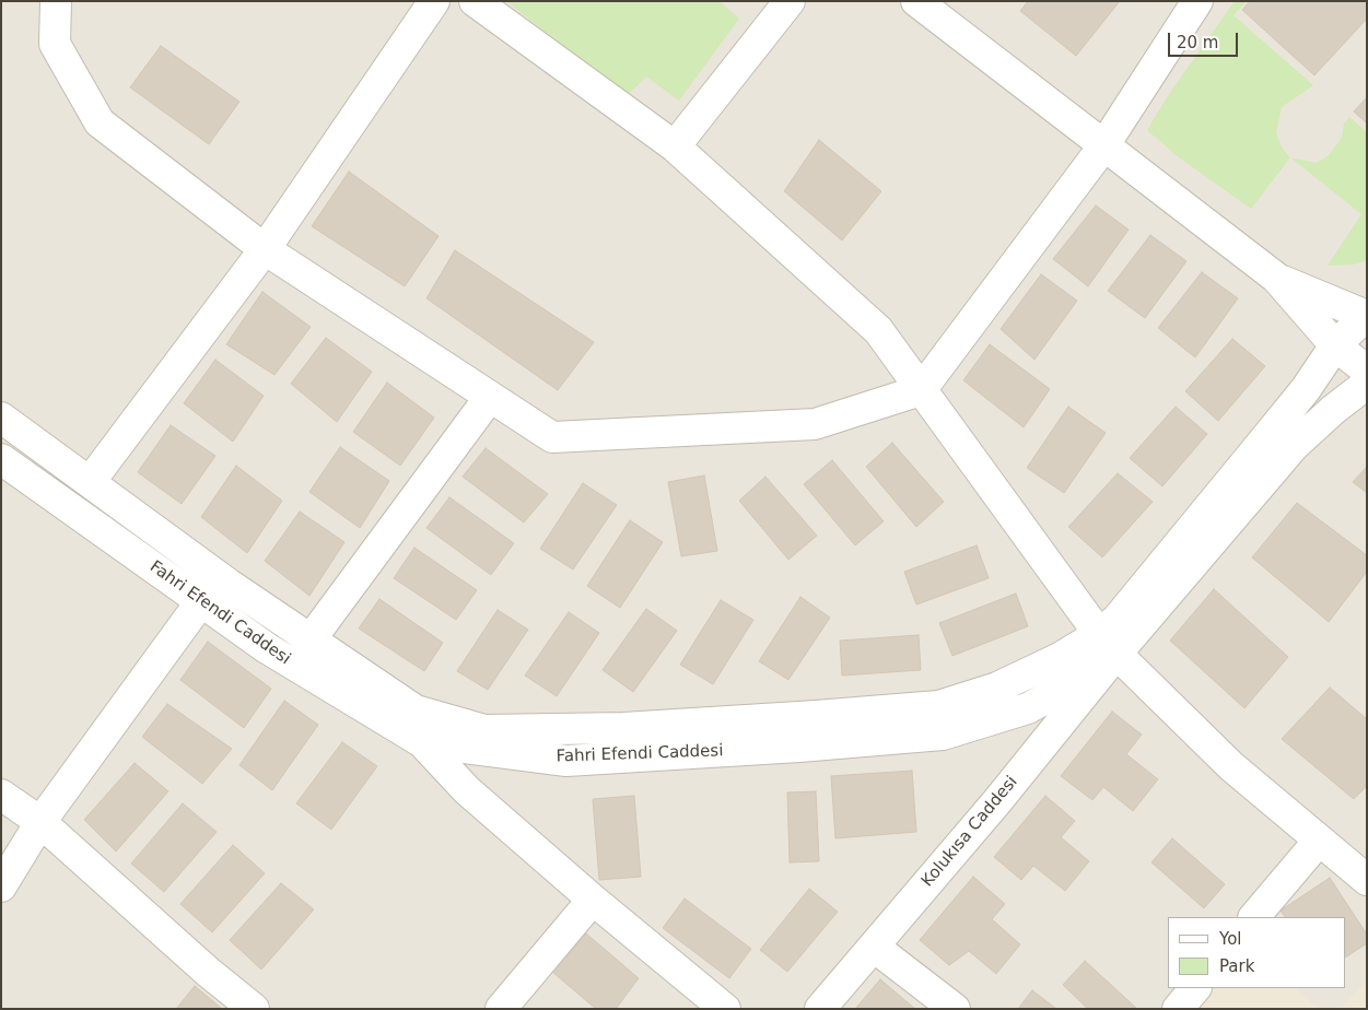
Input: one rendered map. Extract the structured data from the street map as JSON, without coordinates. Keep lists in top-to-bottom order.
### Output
{
  "streets": {
    "street": ["Fahri Efendi Caddesi", "Kolukısa Caddesi"]
  },
  "crossings": [
    ["Fahri Efendi Caddesi", "Kolukısa Caddesi"]
  ],
  "legend": ["Yol", "Park"],
  "scale_bar": "20 m"
}
